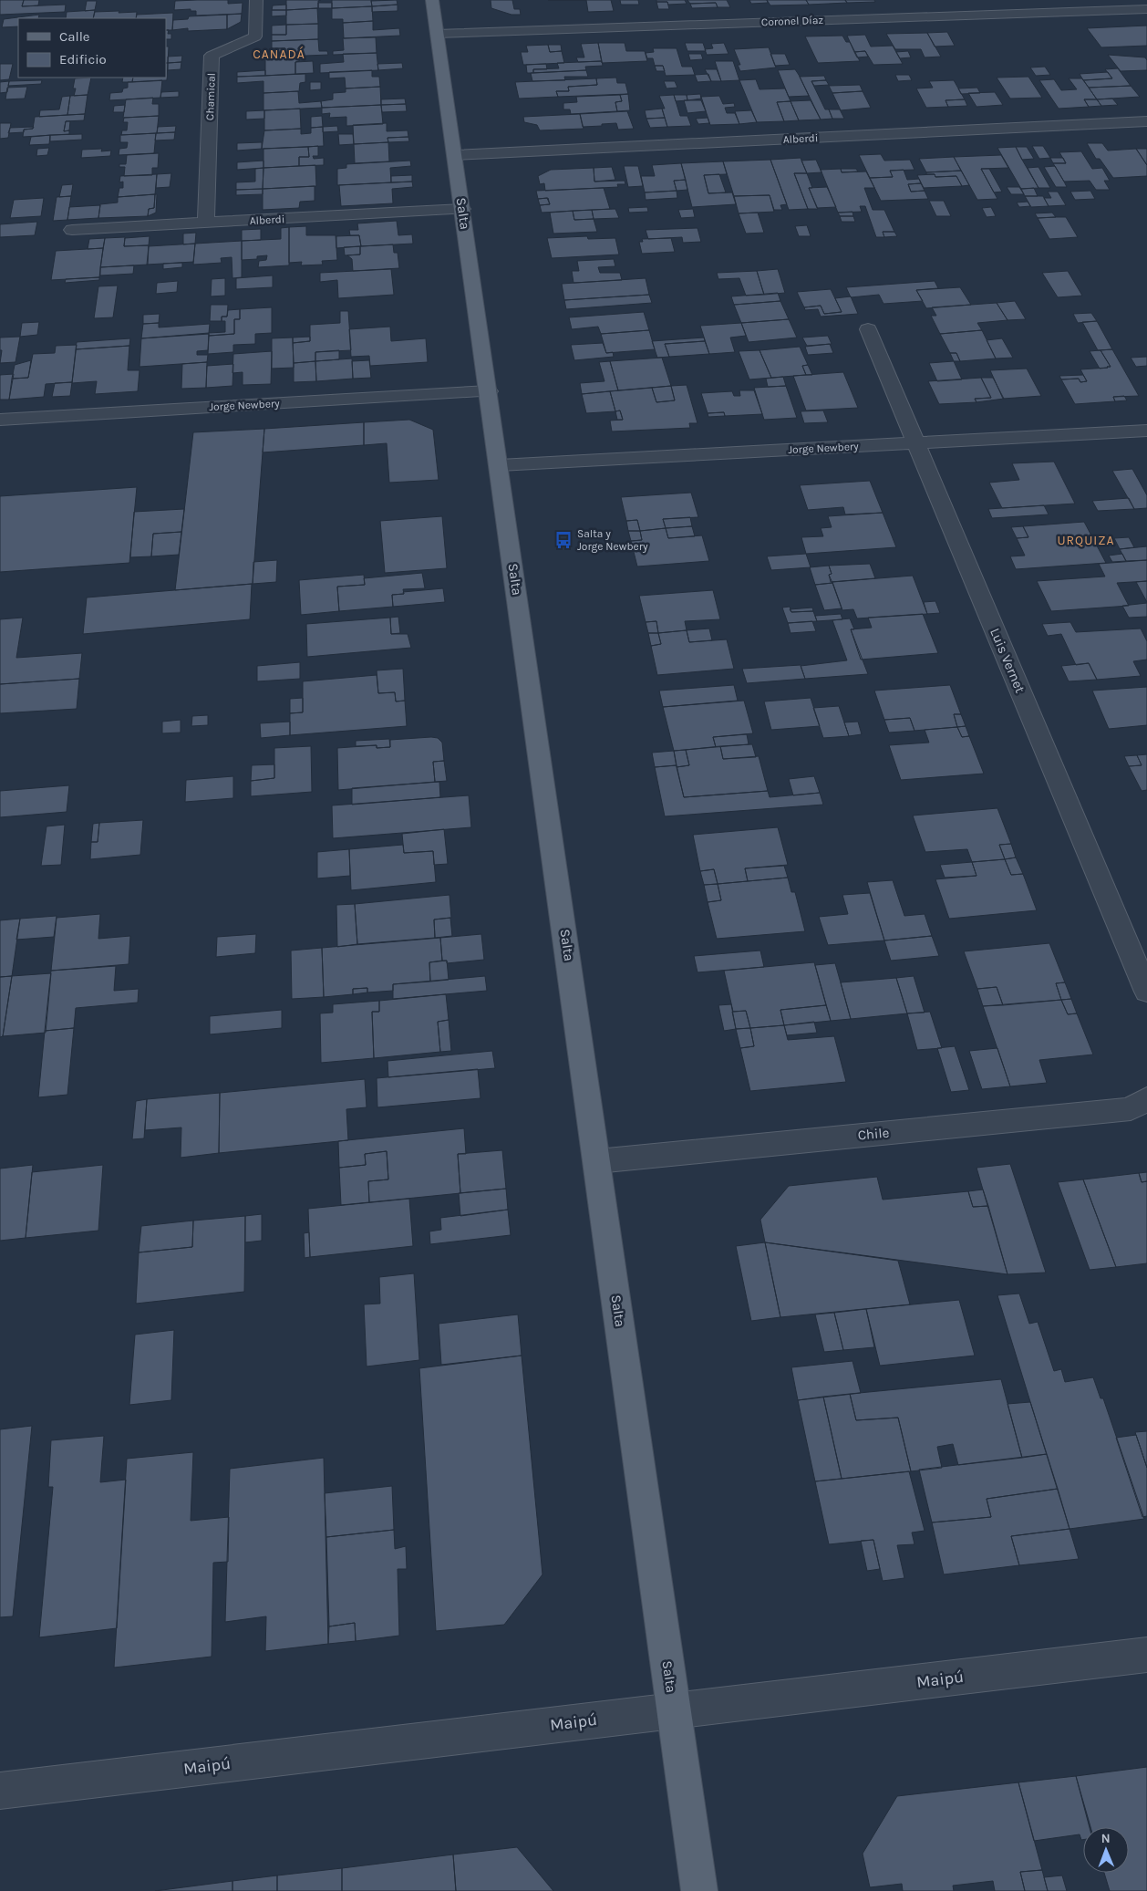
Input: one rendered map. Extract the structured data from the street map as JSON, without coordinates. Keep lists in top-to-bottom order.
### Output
{
  "streets": {
    "main road": ["Salta"],
    "street": [
      "Coronel Díaz",
      "Chamical",
      "Alberdi",
      "Jorge Newbery",
      "Luis Vernet",
      "Chile",
      "Maipú"
    ]
  },
  "crossings": [
    ["Coronel Díaz", "Salta"],
    ["Chamical", "Alberdi"],
    ["Alberdi", "Salta"],
    ["Salta", "Jorge Newbery"],
    ["Salta", "Chile"],
    ["Salta", "Maipú"],
    ["Jorge Newbery", "Luis Vernet"]
  ],
  "districts": ["CANADÁ", "URQUIZA"],
  "places": {
    "bus stop": ["Salta y Jorge Newbery"]
  },
  "legend": ["Calle", "Edificio"],
  "north": "top"
}
